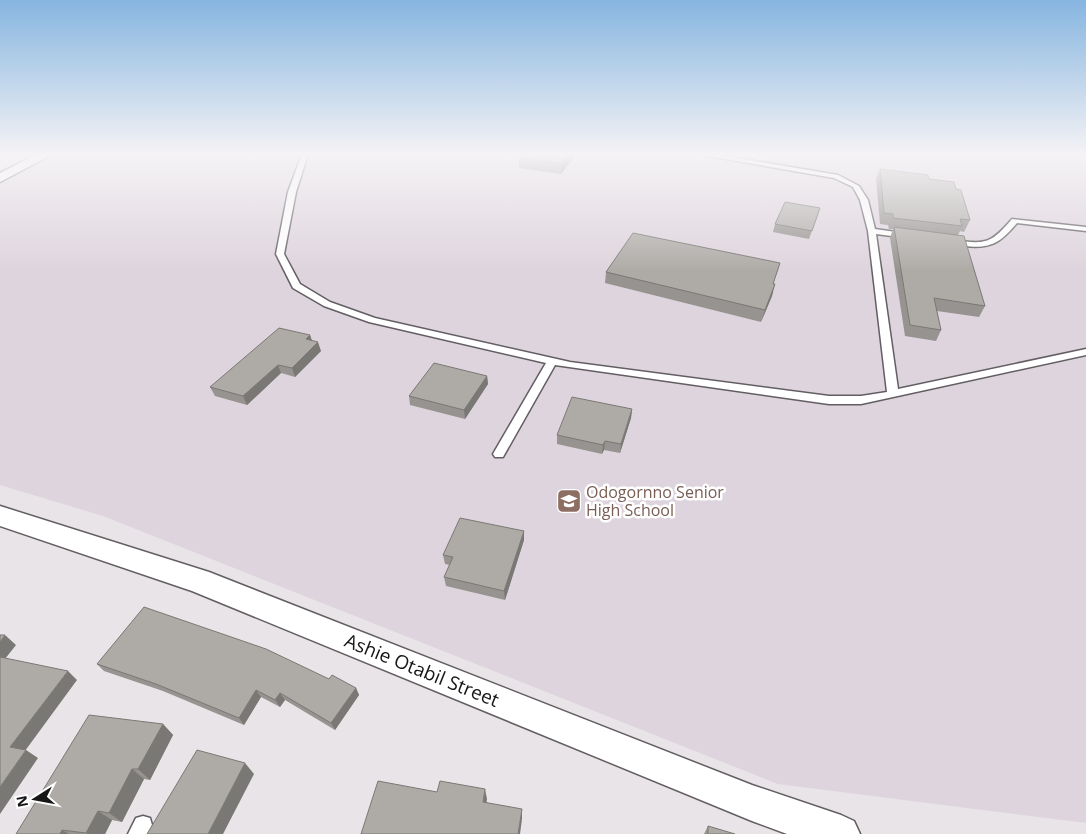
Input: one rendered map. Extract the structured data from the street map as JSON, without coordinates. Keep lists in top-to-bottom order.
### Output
{
  "streets": {
    "street": ["Ashie Otabil Street"]
  },
  "places": {
    "school or university": ["Odogornno Senior High School"]
  },
  "north": "left"
}
